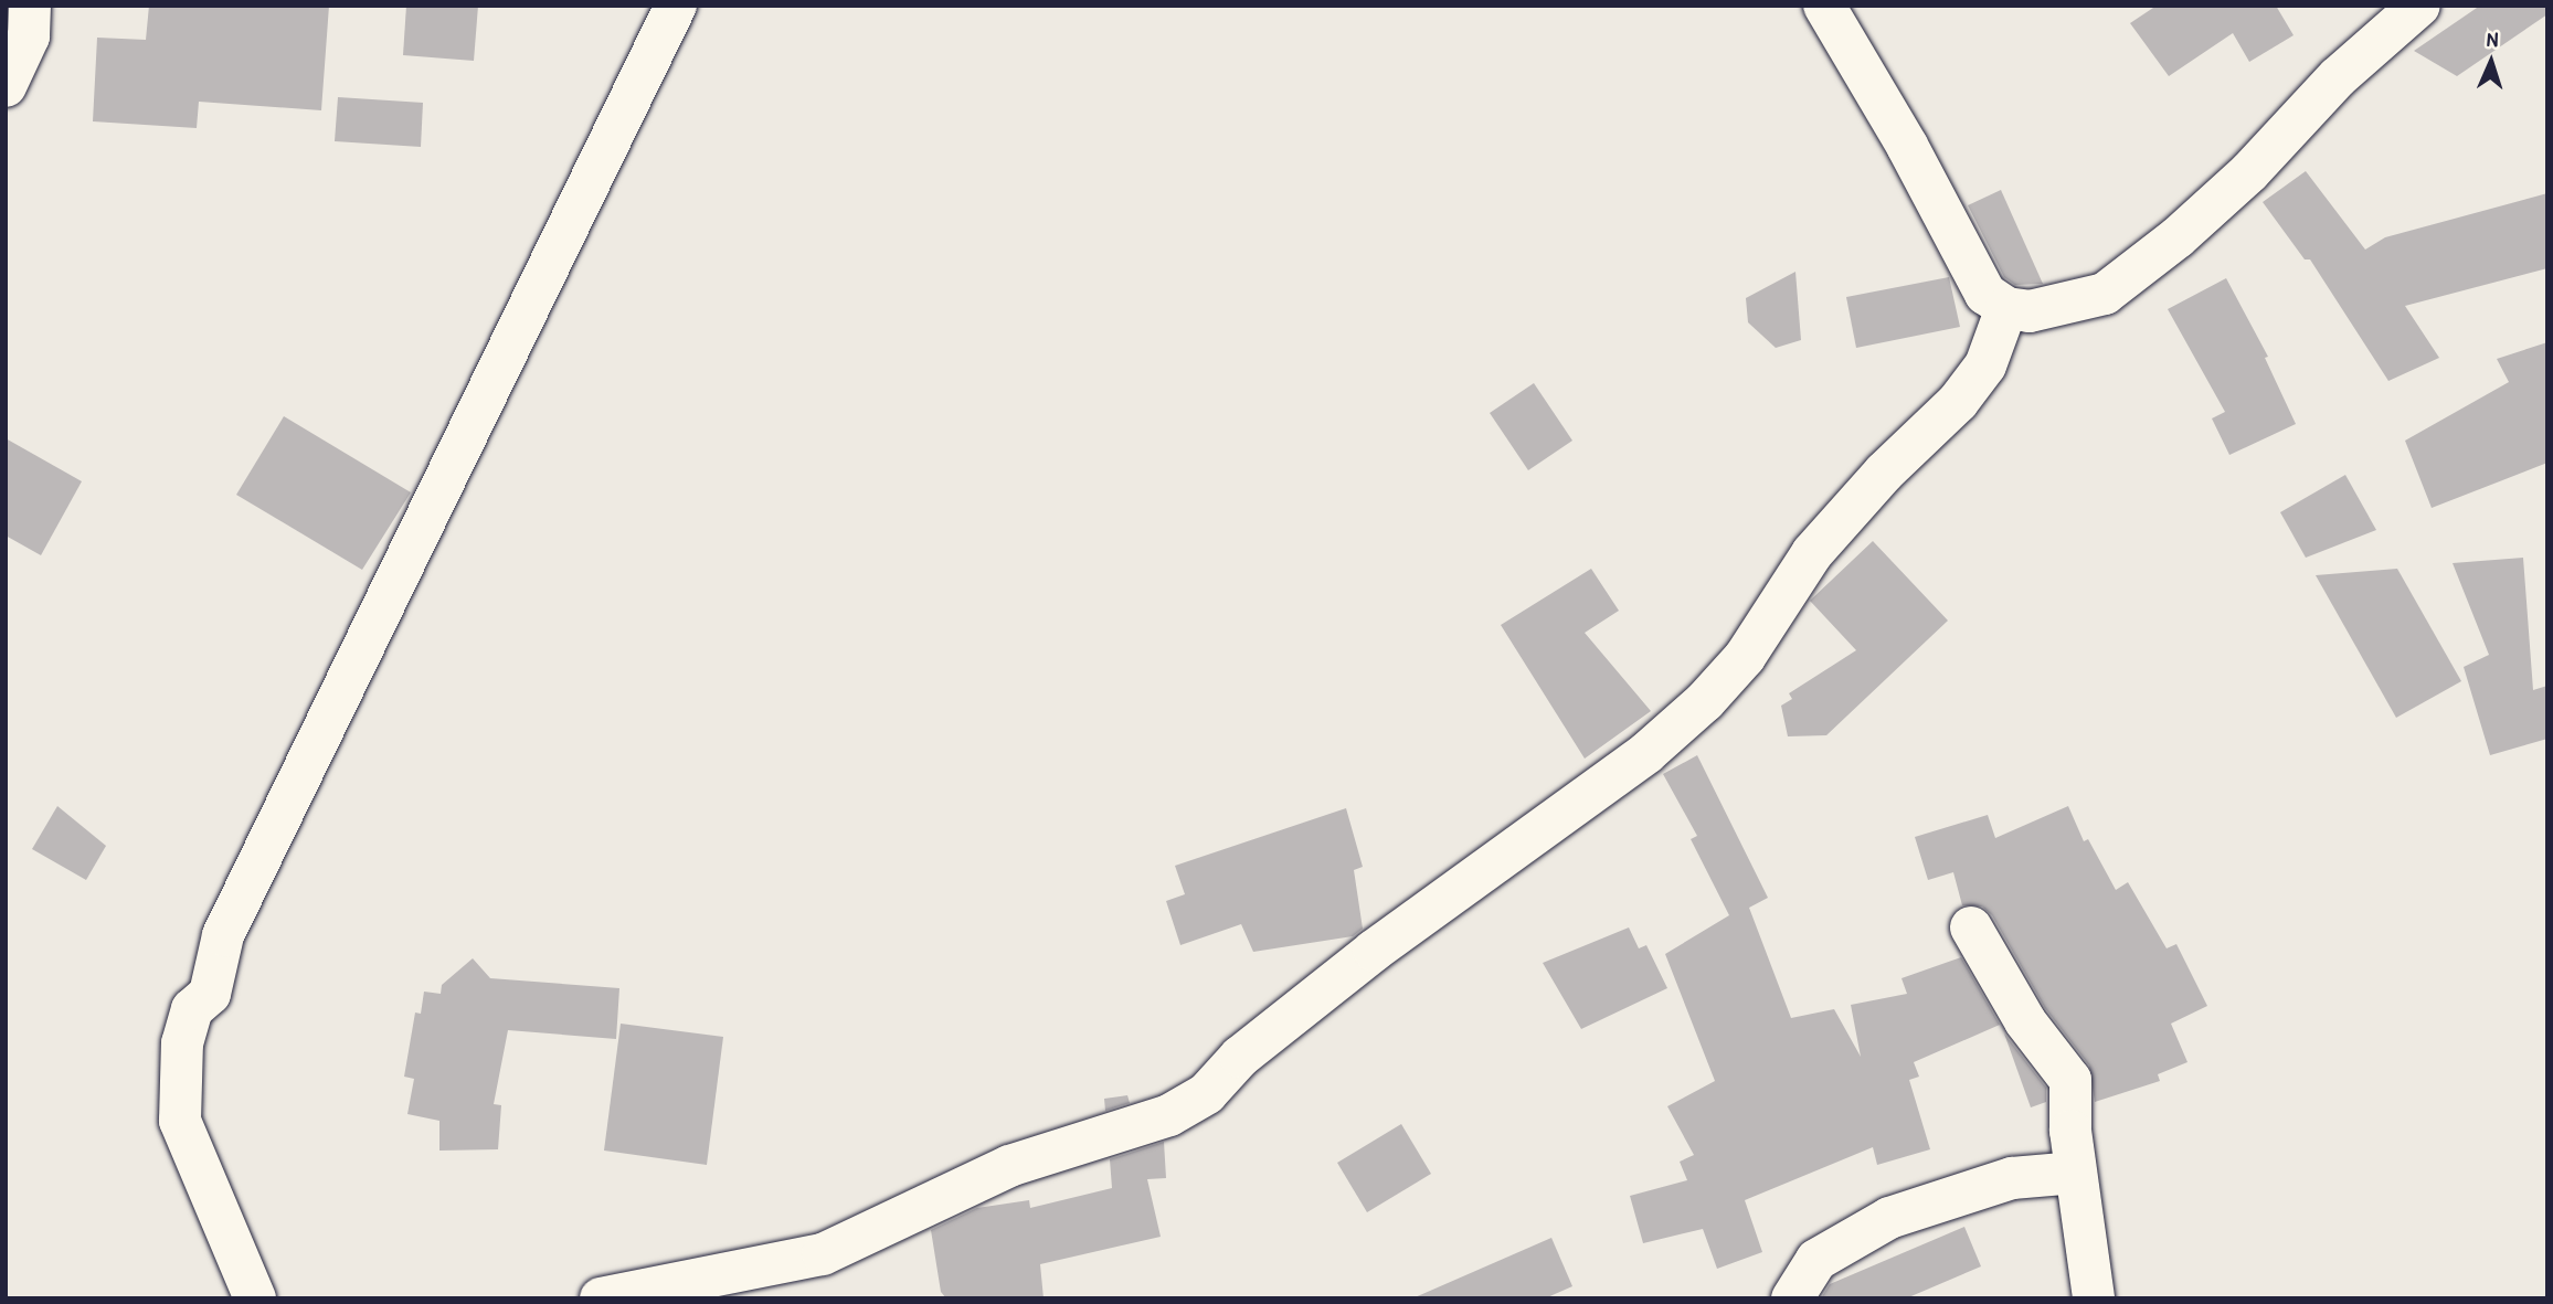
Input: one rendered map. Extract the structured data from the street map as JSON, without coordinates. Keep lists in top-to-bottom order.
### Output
{
  "north": "top"
}
